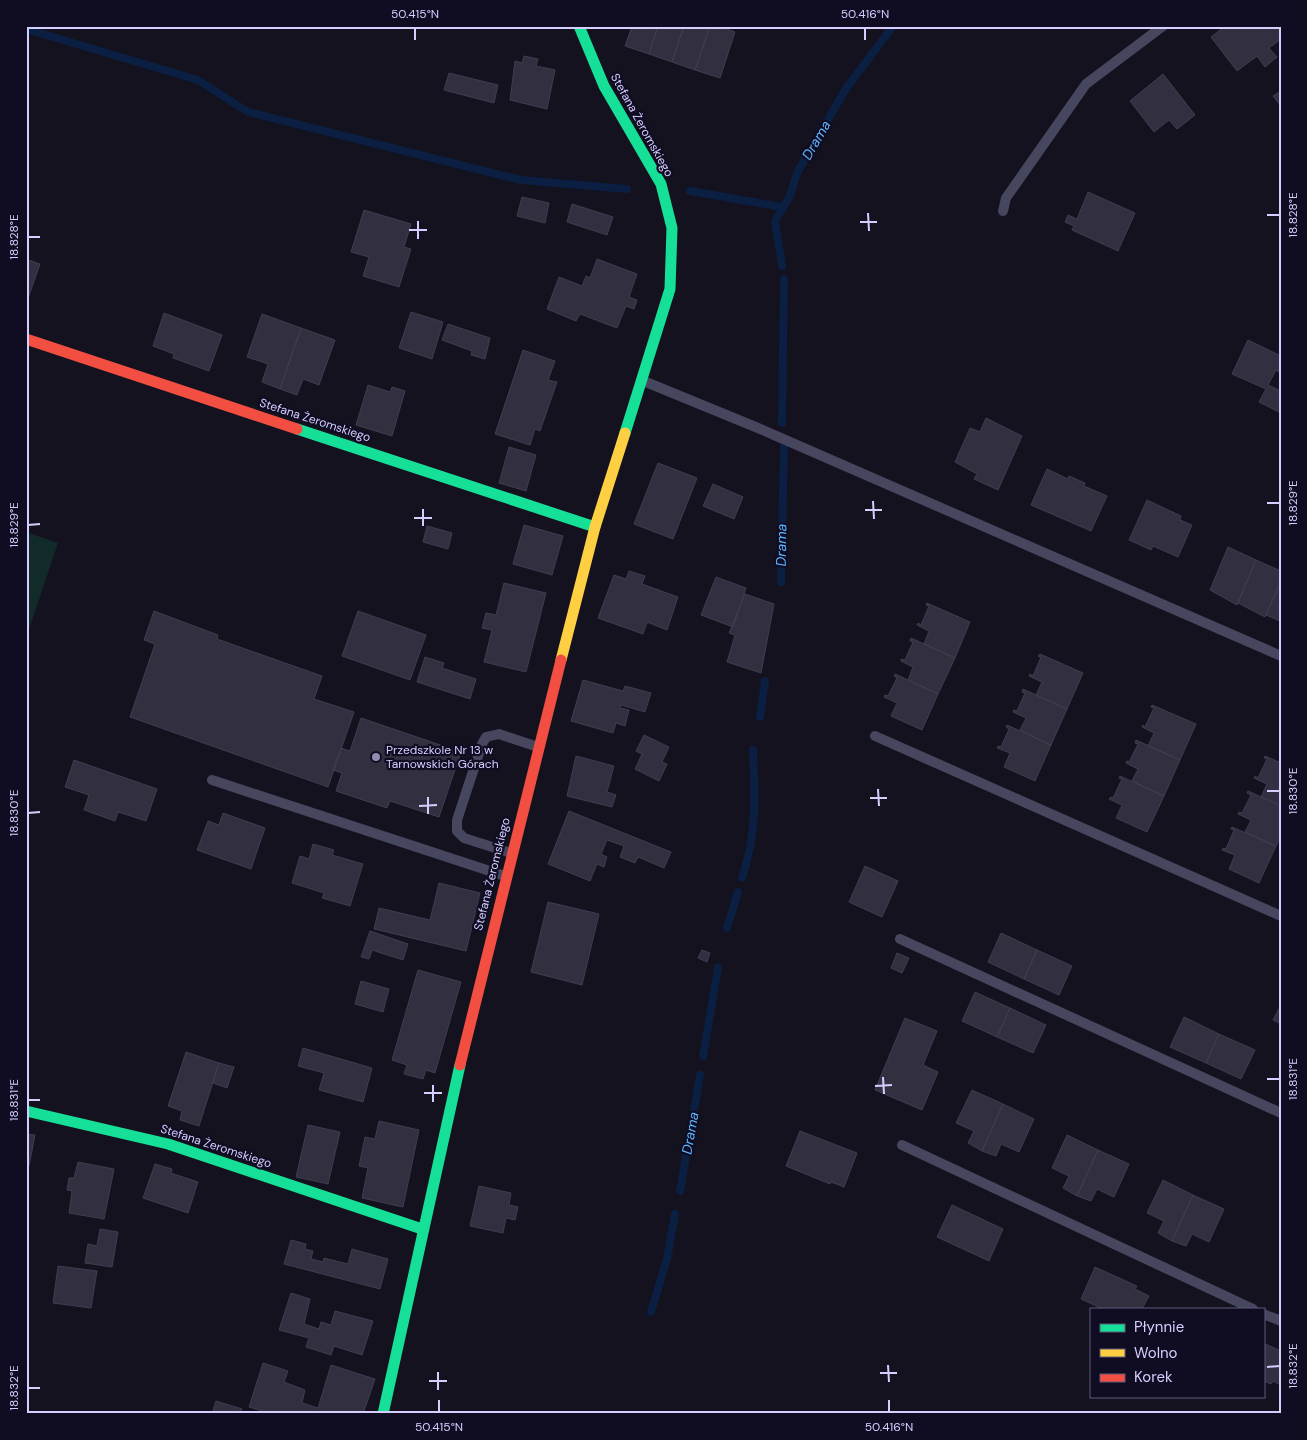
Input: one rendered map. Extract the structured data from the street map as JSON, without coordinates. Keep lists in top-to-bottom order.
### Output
{
  "streets": {
    "street": ["Stefana Żeromskiego"]
  },
  "water": ["Drama"],
  "places": ["Przedszkole Nr 13 w Tarnowskich Górach"],
  "legend": ["Płynnie", "Wolno", "Korek"],
  "coordinates": [
    "50.415°N",
    "50.416°N",
    "18.828°E",
    "18.829°E",
    "18.830°E",
    "18.831°E",
    "18.832°E"
  ]
}
